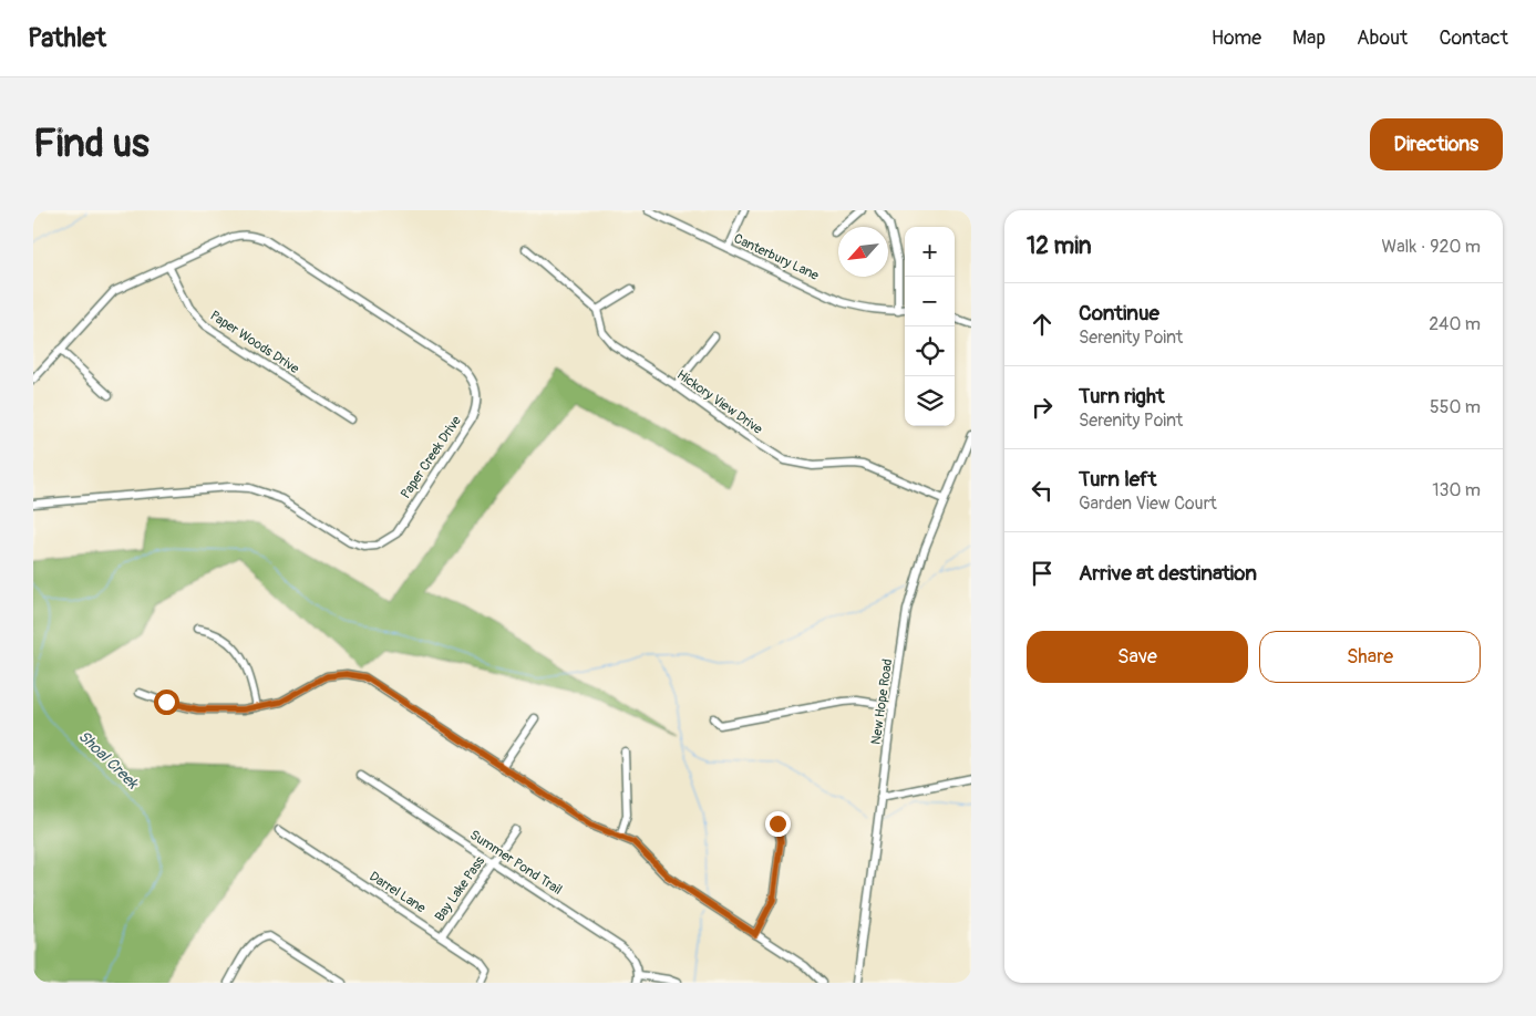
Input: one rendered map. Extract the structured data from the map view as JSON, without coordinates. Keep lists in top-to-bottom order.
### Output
{
  "streets": {
    "street": [
      "Canterbury Lane",
      "Paper Woods Drive",
      "Hickory View Drive",
      "Paper Creek Drive",
      "New Hope Road",
      "Summer Pond Trail",
      "Bay Lake Pass",
      "Darrel Lane"
    ]
  },
  "crossings": [
    ["Paper Woods Drive", "Paper Creek Drive"],
    ["Hickory View Drive", "New Hope Road"],
    ["Summer Pond Trail", "Bay Lake Pass"],
    ["Bay Lake Pass", "Darrel Lane"]
  ],
  "water": ["Shoal Creek"],
  "north": "bottom left",
  "page": {
    "header": "Pathlet",
    "nav": [
      "Home",
      "Map",
      "About",
      "Contact"
    ],
    "buttons": [
      "Directions",
      ["Save", "Share"]
    ],
    "title": "Find us",
    "heading": ["12 min", "Walk · 920 m"],
    "map_buttons": ["+", "−"],
    "list": [
      ["Continue", "Serenity Point", "240 m"],
      ["Turn right", "Serenity Point", "550 m"],
      ["Turn left", "Garden View Court", "130 m"],
      "Arrive at destination"
    ]
  }
}
